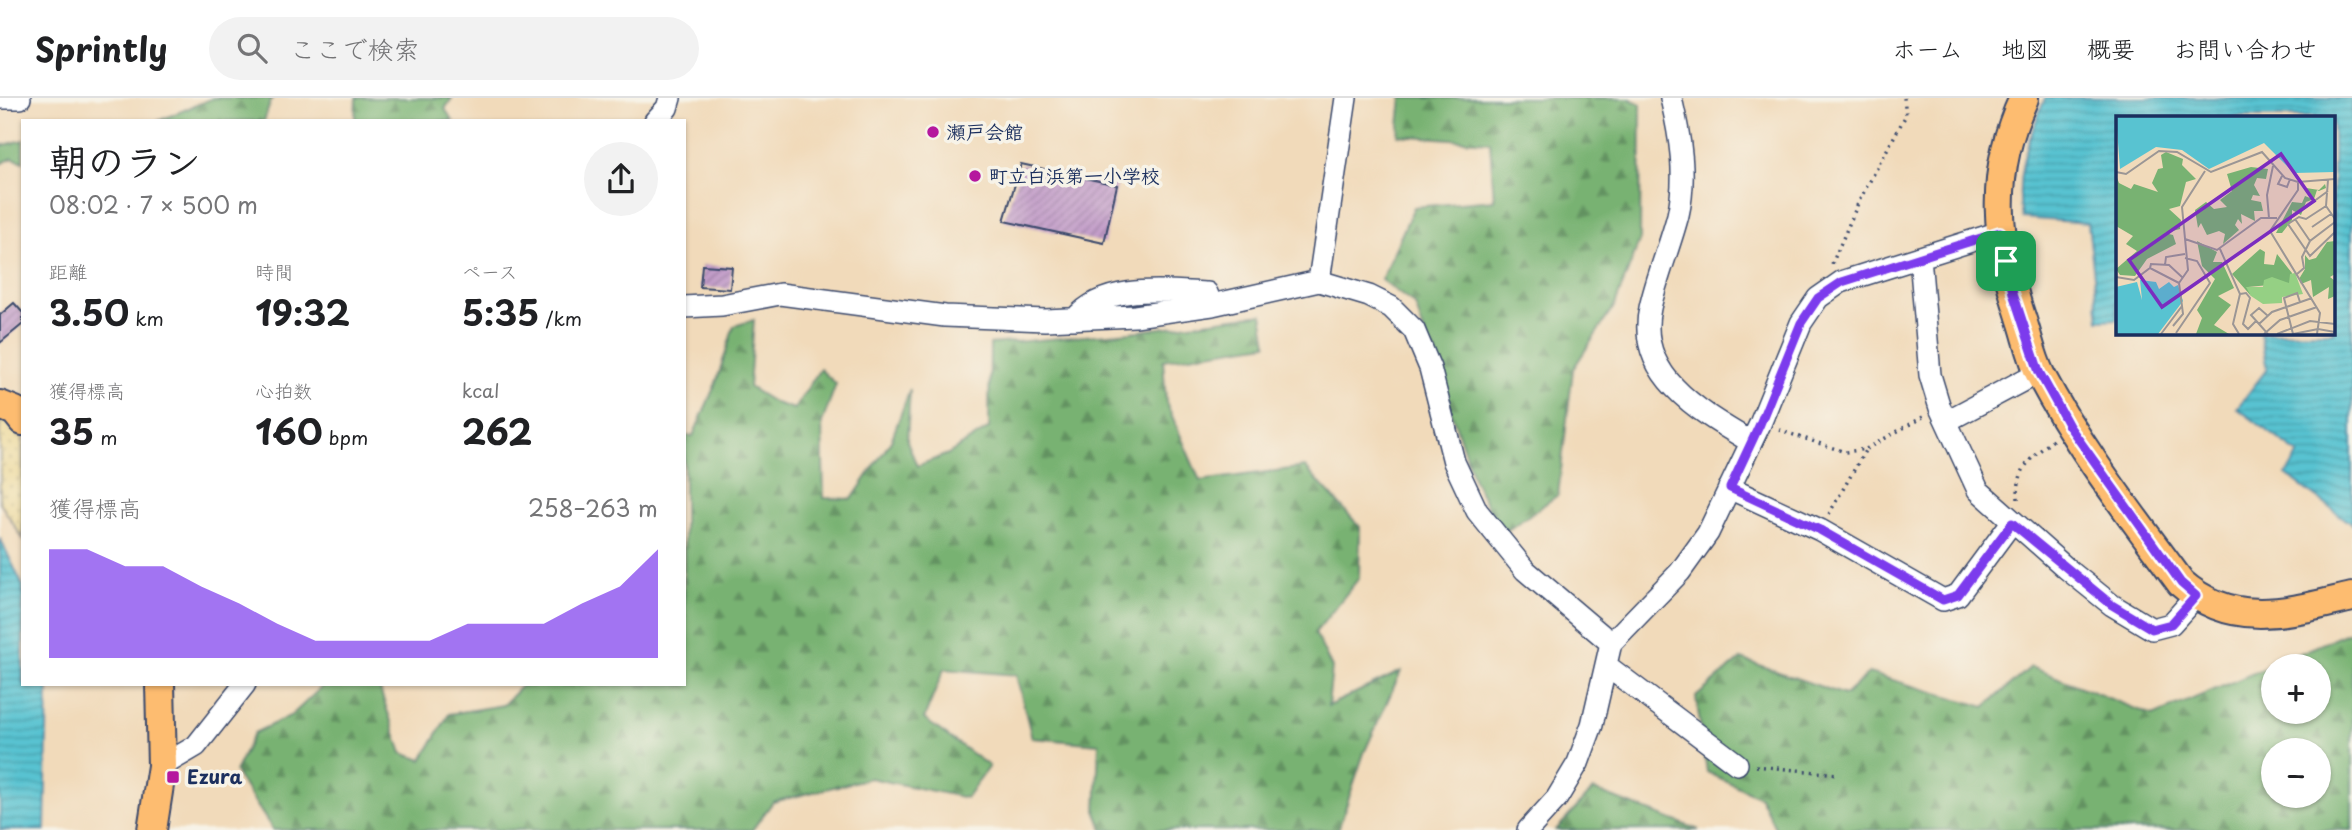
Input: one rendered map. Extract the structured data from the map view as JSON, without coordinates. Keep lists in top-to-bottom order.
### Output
{
  "places": {
    "other": ["瀬戸会館", "町立白浜第一小学校"],
    "transit": ["Ezura"]
  },
  "page": {
    "header": "Sprintly",
    "search": "ここで検索",
    "nav": [
      "ホーム",
      "地図",
      "概要",
      "お問い合わせ"
    ],
    "heading": ["朝のラン", "08:02 · 7 × 500 m"],
    "stats": [
      ["距離", "3.50 km"],
      ["時間", "19:32"],
      ["ペース", "5:35 /km"],
      ["獲得標高", "35 m"],
      ["心拍数", "160 bpm"],
      ["kcal", "262"]
    ],
    "chart": ["獲得標高", "258–263 m"],
    "map_buttons": ["+", "−"]
  }
}
